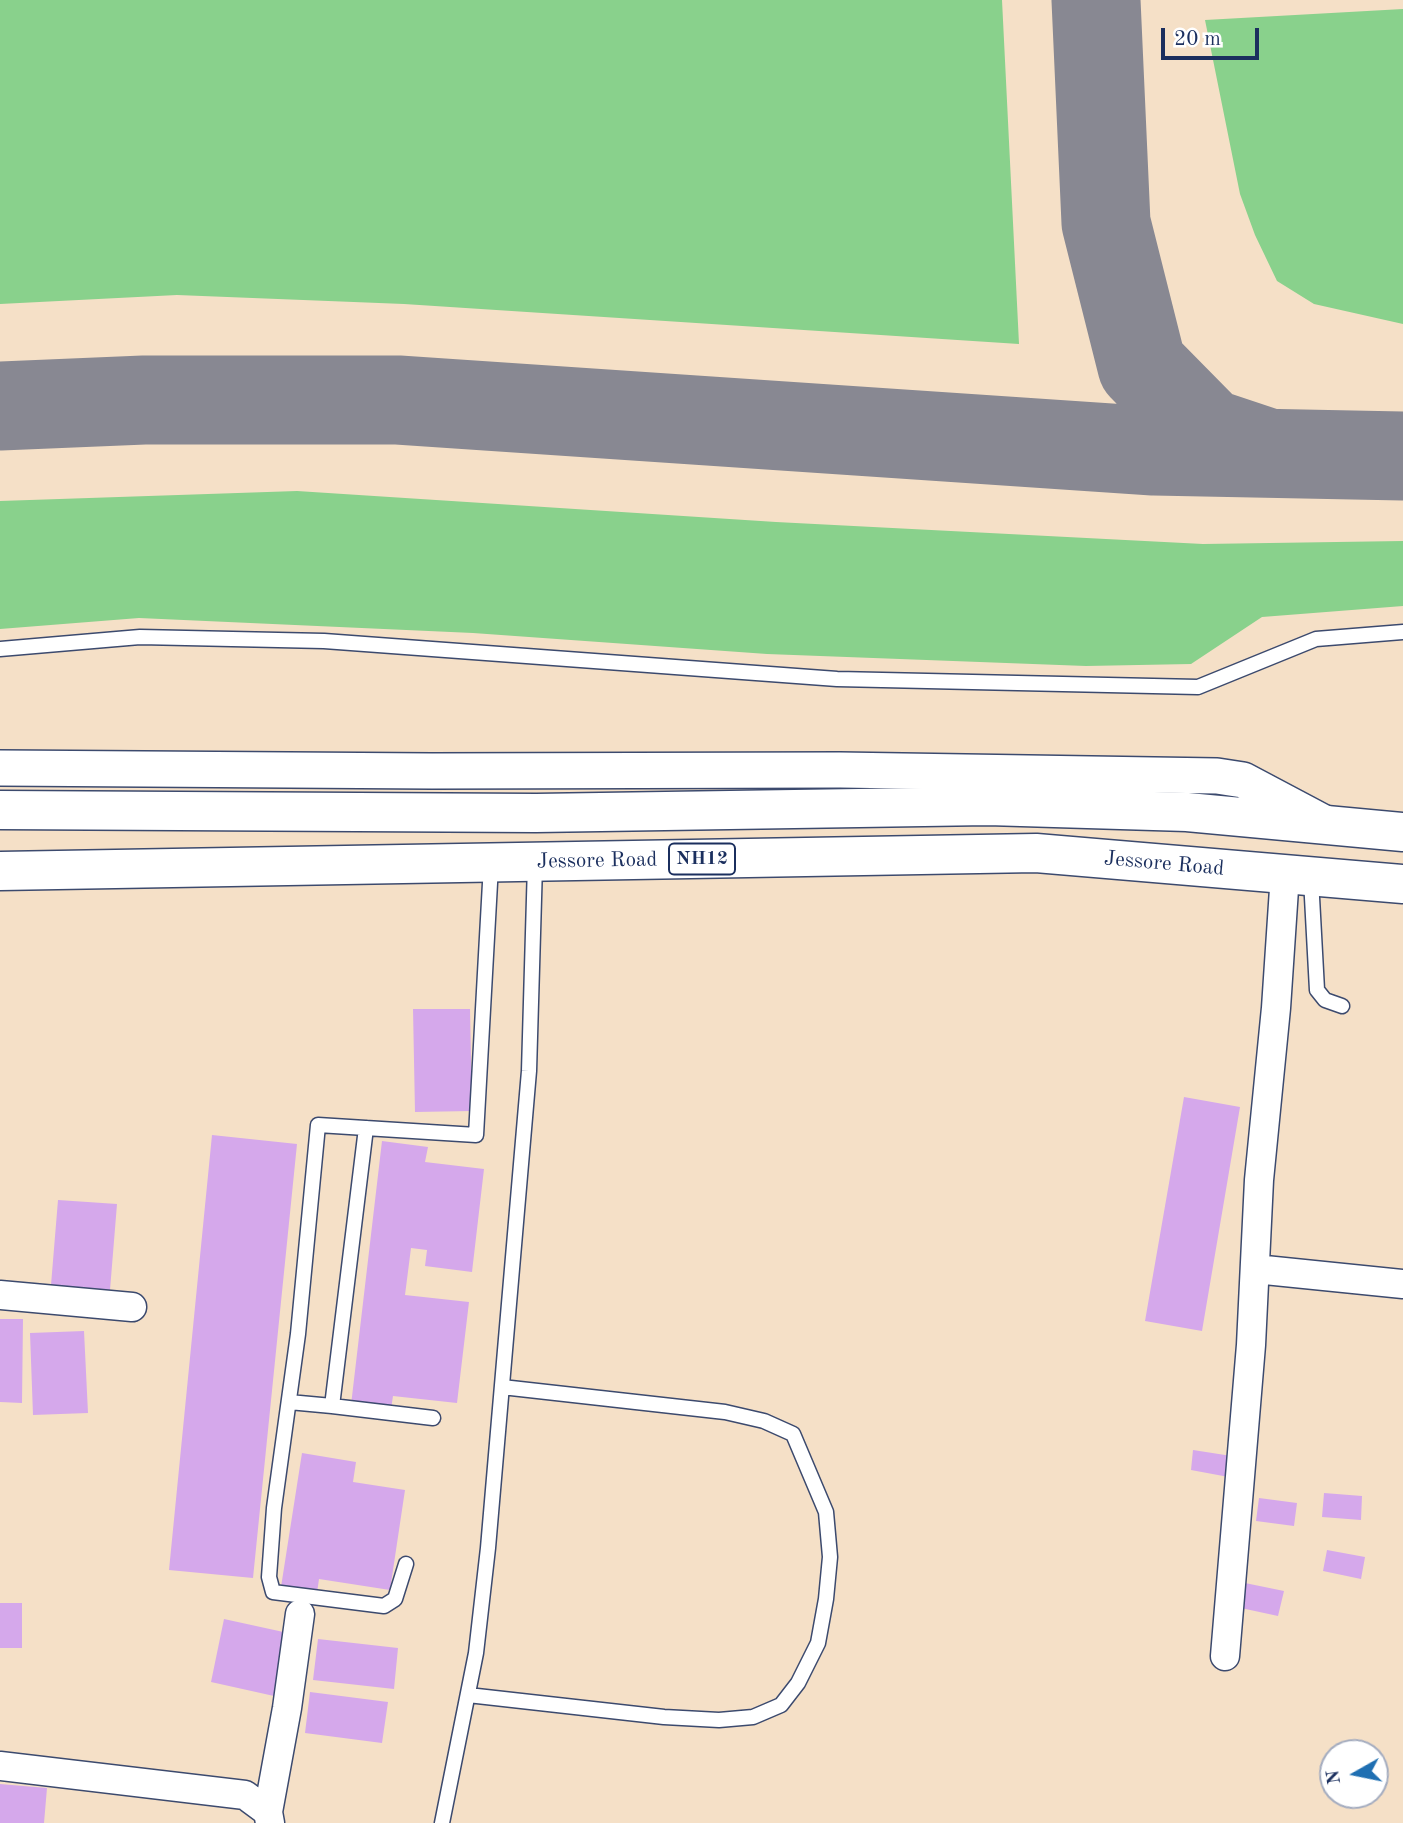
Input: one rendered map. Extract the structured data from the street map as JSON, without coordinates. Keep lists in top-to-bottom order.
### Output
{
  "streets": {
    "highway": ["NH12", "Jessore Road"]
  },
  "scale_bar": "20 m",
  "north": "left"
}
